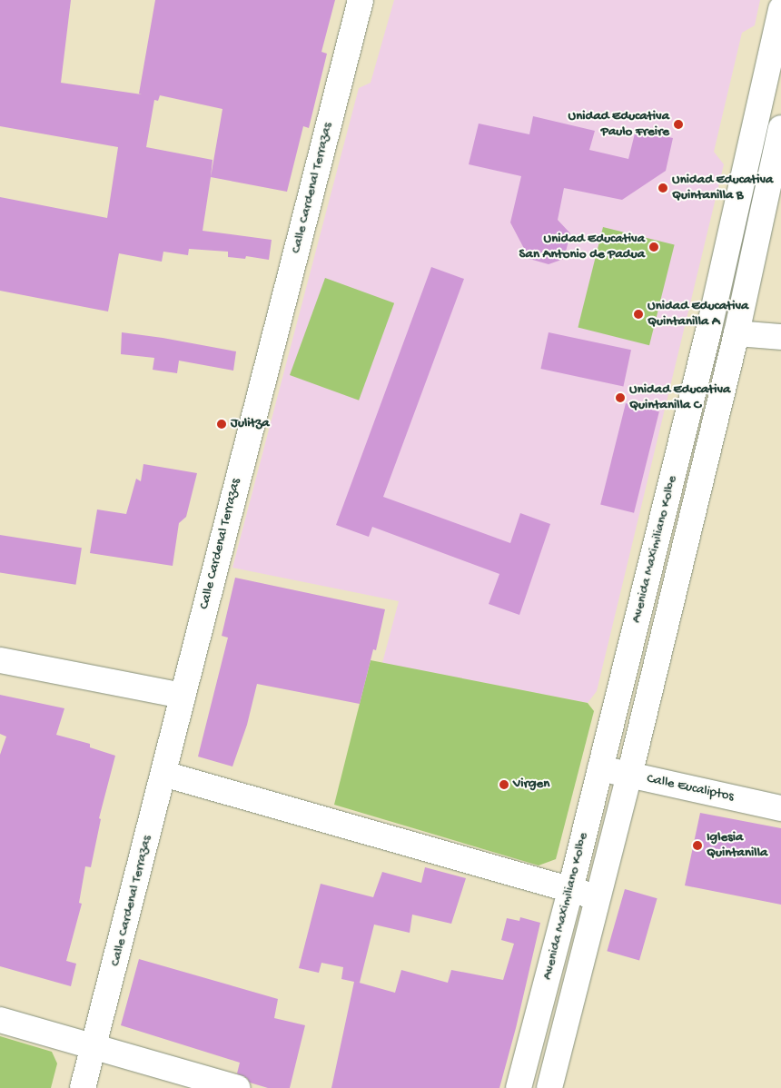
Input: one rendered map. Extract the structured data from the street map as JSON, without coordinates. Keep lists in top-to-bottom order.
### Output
{
  "streets": {
    "street": ["Calle Cardenal Terrazas", "Avenida Maximiliano Kolbe", "Calle Eucaliptos"]
  },
  "crossings": [
    ["Avenida Maximiliano Kolbe", "Calle Eucaliptos"]
  ],
  "places": [
    "Unidad Educativa Paulo Freire",
    "Unidad Educativa Quintanilla B",
    "Unidad Educativa San Antonio de Padua",
    "Unidad Educativa Quintanilla A",
    "Unidad Educativa Quintanilla C",
    "Julitza",
    "Virgen",
    "Iglesia Quintanilla"
  ]
}
